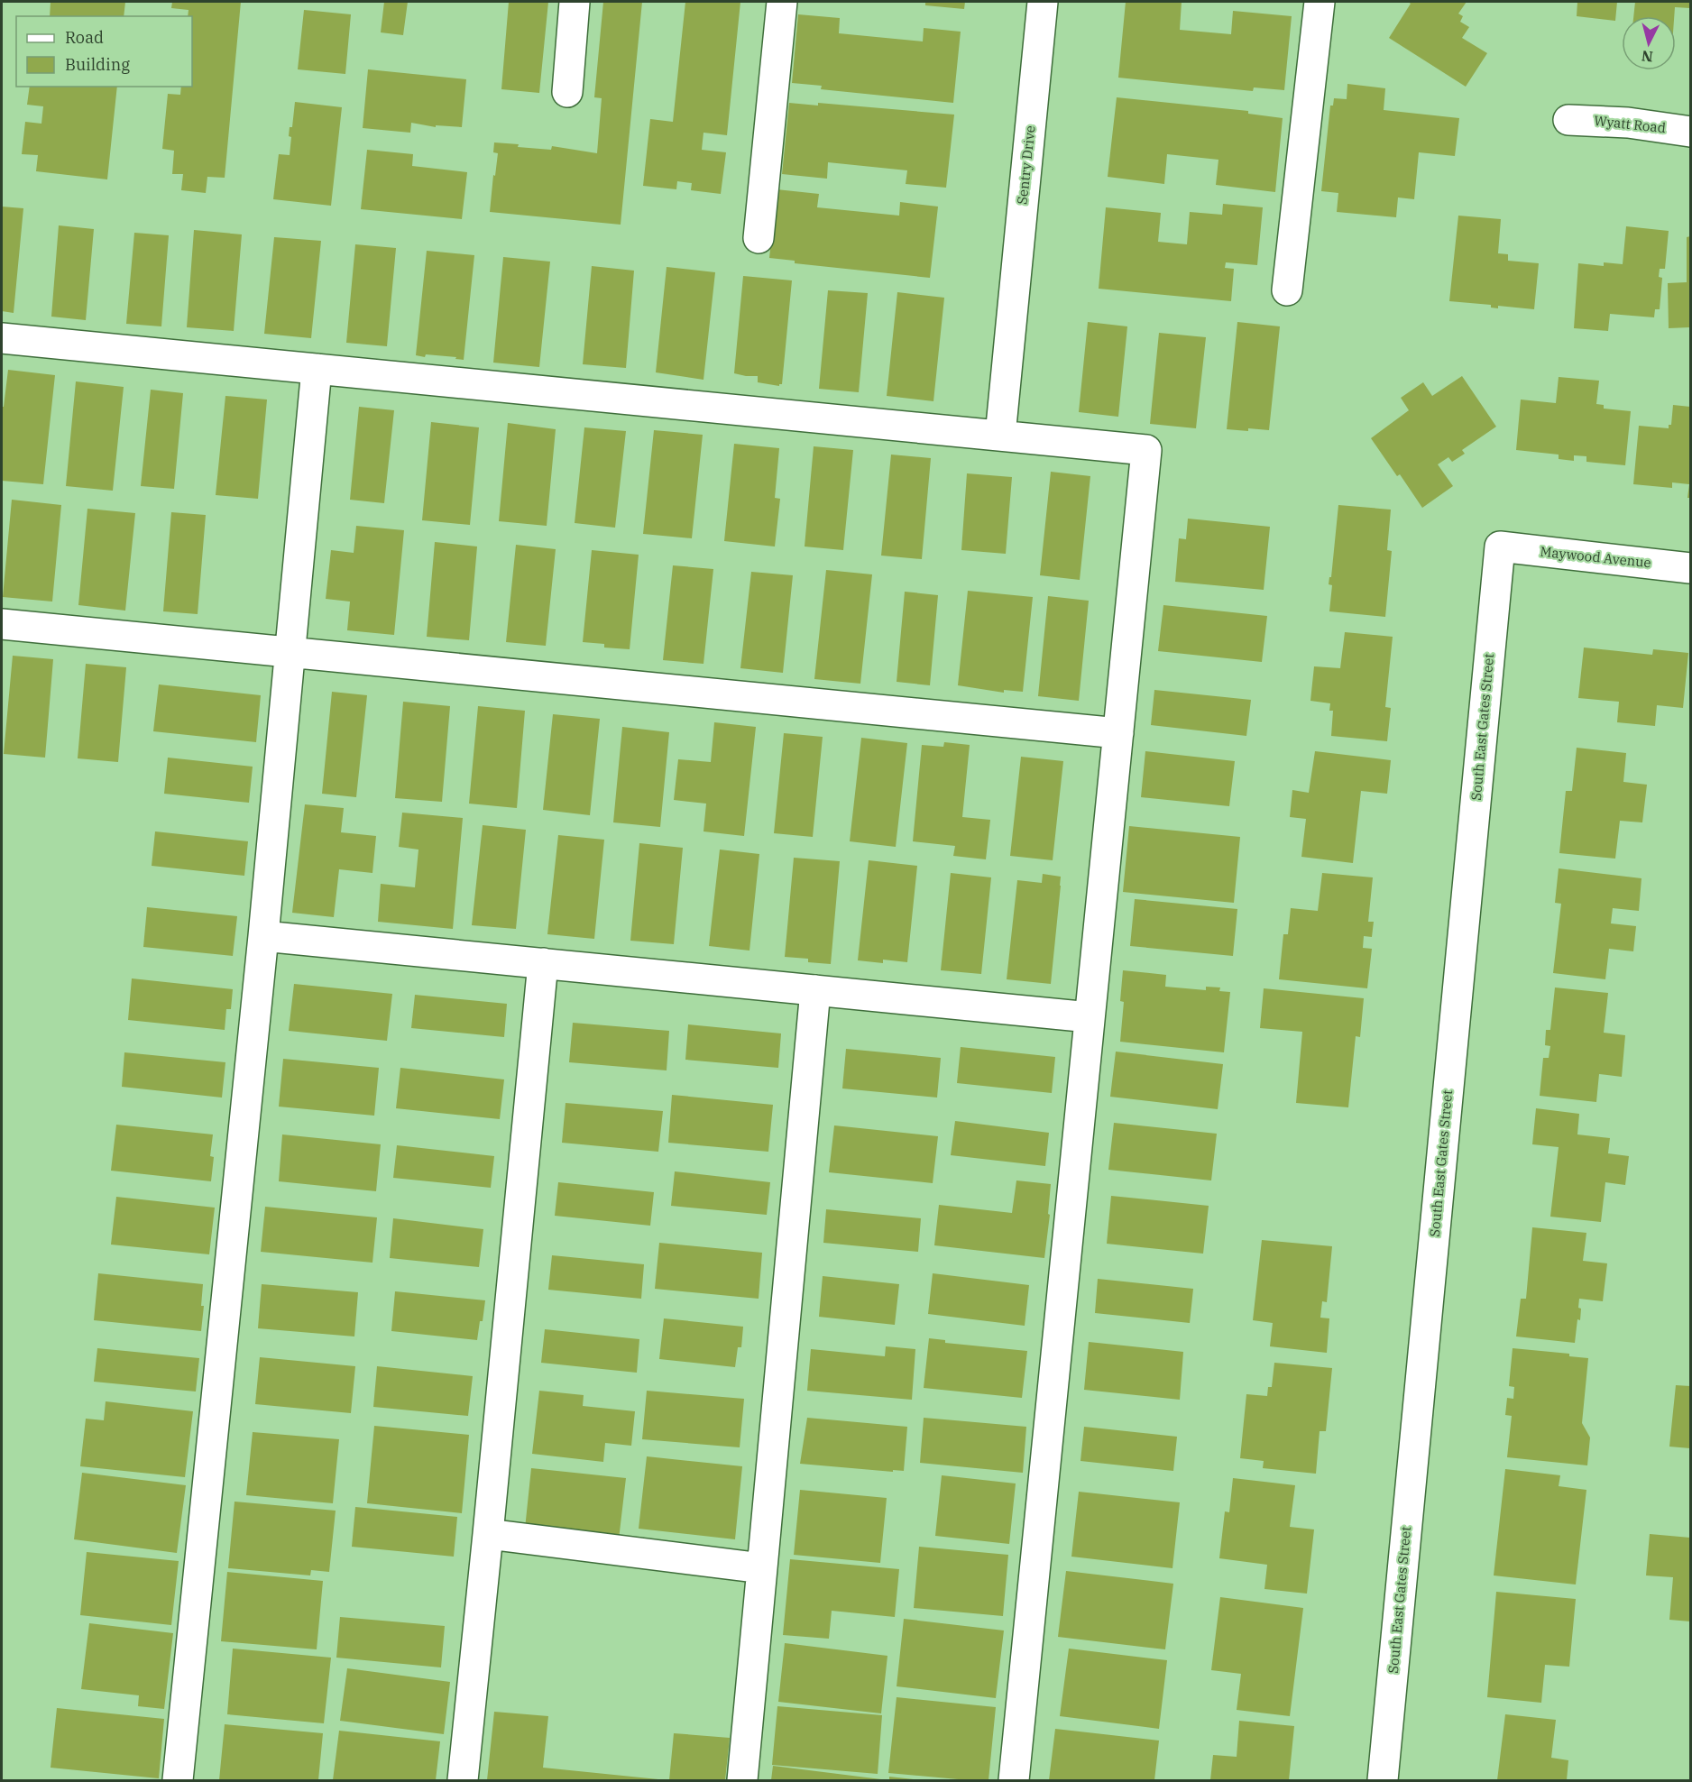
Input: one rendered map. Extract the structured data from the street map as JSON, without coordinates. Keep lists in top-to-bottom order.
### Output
{
  "streets": {
    "street": [
      "Wyatt Road",
      "Sentry Drive",
      "Maywood Avenue",
      "South East Gates Street"
    ]
  },
  "crossings": [
    ["Maywood Avenue", "South East Gates Street"]
  ],
  "legend": ["Road", "Building"],
  "north": "bottom"
}
